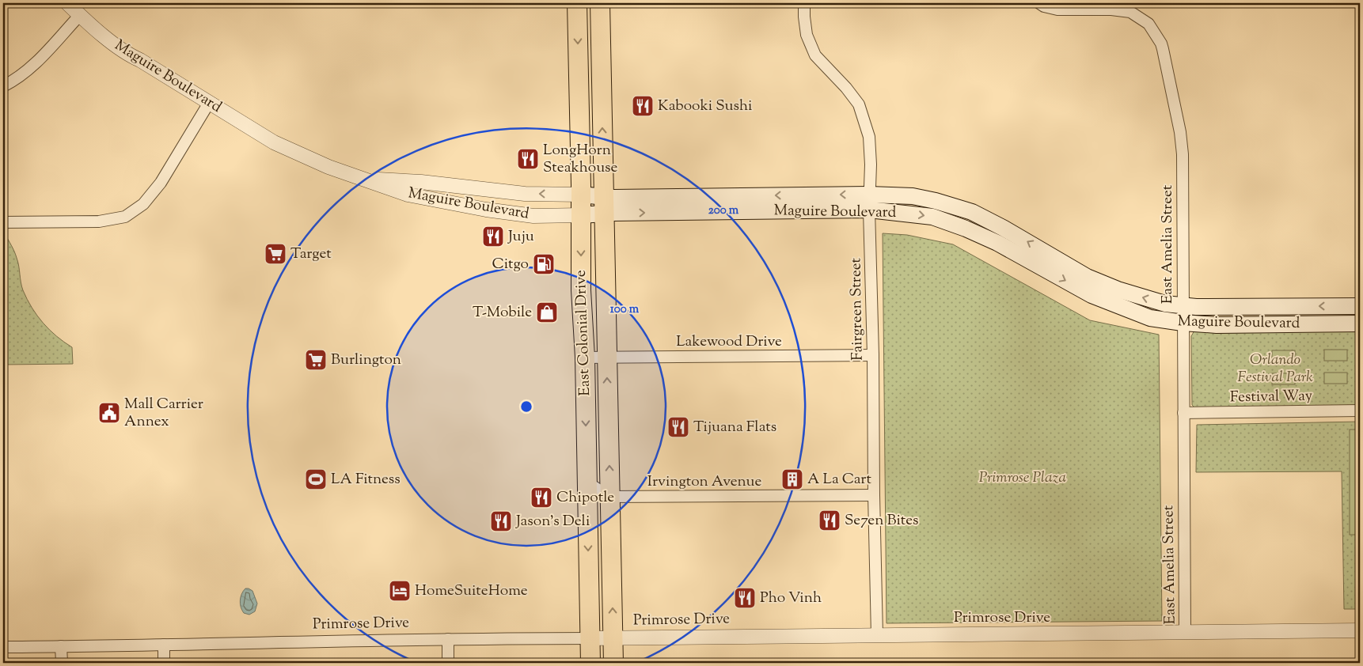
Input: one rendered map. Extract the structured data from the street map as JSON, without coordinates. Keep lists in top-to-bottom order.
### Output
{
  "streets": {
    "highway": ["East Colonial Drive"],
    "main road": ["Maguire Boulevard"],
    "street": [
      "East Amelia Street",
      "Fairgreen Street",
      "Lakewood Drive",
      "Festival Way",
      "Irvington Avenue",
      "Primrose Drive"
    ]
  },
  "crossings": [
    ["Maguire Boulevard", "East Amelia Street"],
    ["Maguire Boulevard", "Fairgreen Street"],
    ["Maguire Boulevard", "East Colonial Drive"],
    ["East Amelia Street", "Festival Way"],
    ["East Amelia Street", "Primrose Drive"],
    ["Fairgreen Street", "Lakewood Drive"],
    ["Fairgreen Street", "Irvington Avenue"],
    ["Fairgreen Street", "Primrose Drive"],
    ["East Colonial Drive", "Lakewood Drive"],
    ["East Colonial Drive", "Irvington Avenue"],
    ["East Colonial Drive", "Primrose Drive"]
  ],
  "parks": ["Orlando Festival Park", "Primrose Plaza"],
  "places": {
    "restaurant": [
      "Kabooki Sushi",
      "LongHorn Steakhouse",
      "Juju",
      "Tijuana Flats",
      "Chipotle",
      "Se7en Bites",
      "Jason's Deli",
      "Pho Vinh"
    ],
    "supermarket": ["Target", "Burlington"],
    "fuel station": ["Citgo"],
    "shop": ["T-Mobile"],
    "public building": ["Mall Carrier Annex"],
    "sports": ["LA Fitness"],
    "building": ["A La Cart"],
    "hotel": ["HomeSuiteHome"]
  },
  "rings": ["200 m", "100 m"]
}
